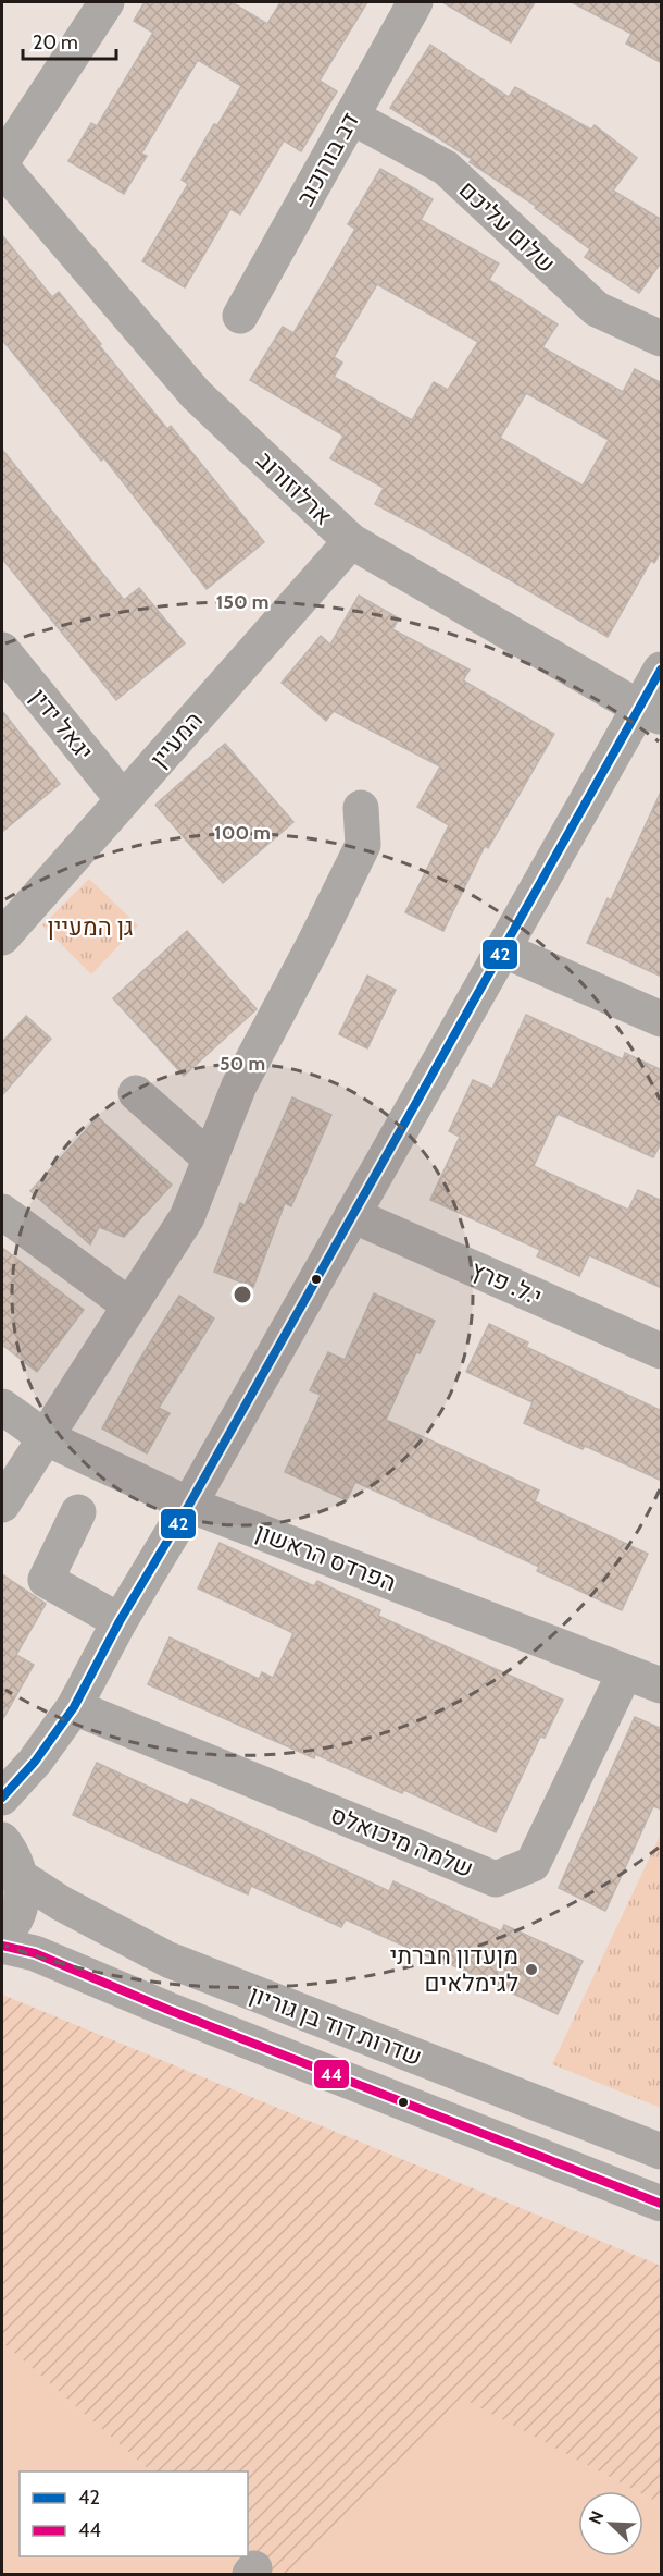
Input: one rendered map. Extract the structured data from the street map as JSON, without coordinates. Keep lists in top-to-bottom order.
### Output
{
  "streets": {
    "street": [
      "דב בורוכוב",
      "שלום עליכם",
      "ארלוזורוב",
      "יגאל ידין",
      "המעיין",
      "י.ל. פרץ",
      "הפרדס הראשון",
      "שלמה מיכואלס",
      "שדרות דוד בן גוריון"
    ]
  },
  "crossings": [
    ["דב בורוכוב", "שלום עליכם"],
    ["ארלוזורוב", "המעיין"],
    ["יגאל ידין", "המעיין"],
    ["הפרדס הראשון", "שלמה מיכואלס"]
  ],
  "parks": ["גן המעיין"],
  "places": ["מןעדון חברתי לגימלאים"],
  "lines": ["transit line 42", "transit line 44"],
  "legend": ["42", "44"],
  "scale_bar": "20 m",
  "north": "top left",
  "rings": ["150 m", "100 m", "50 m"]
}
